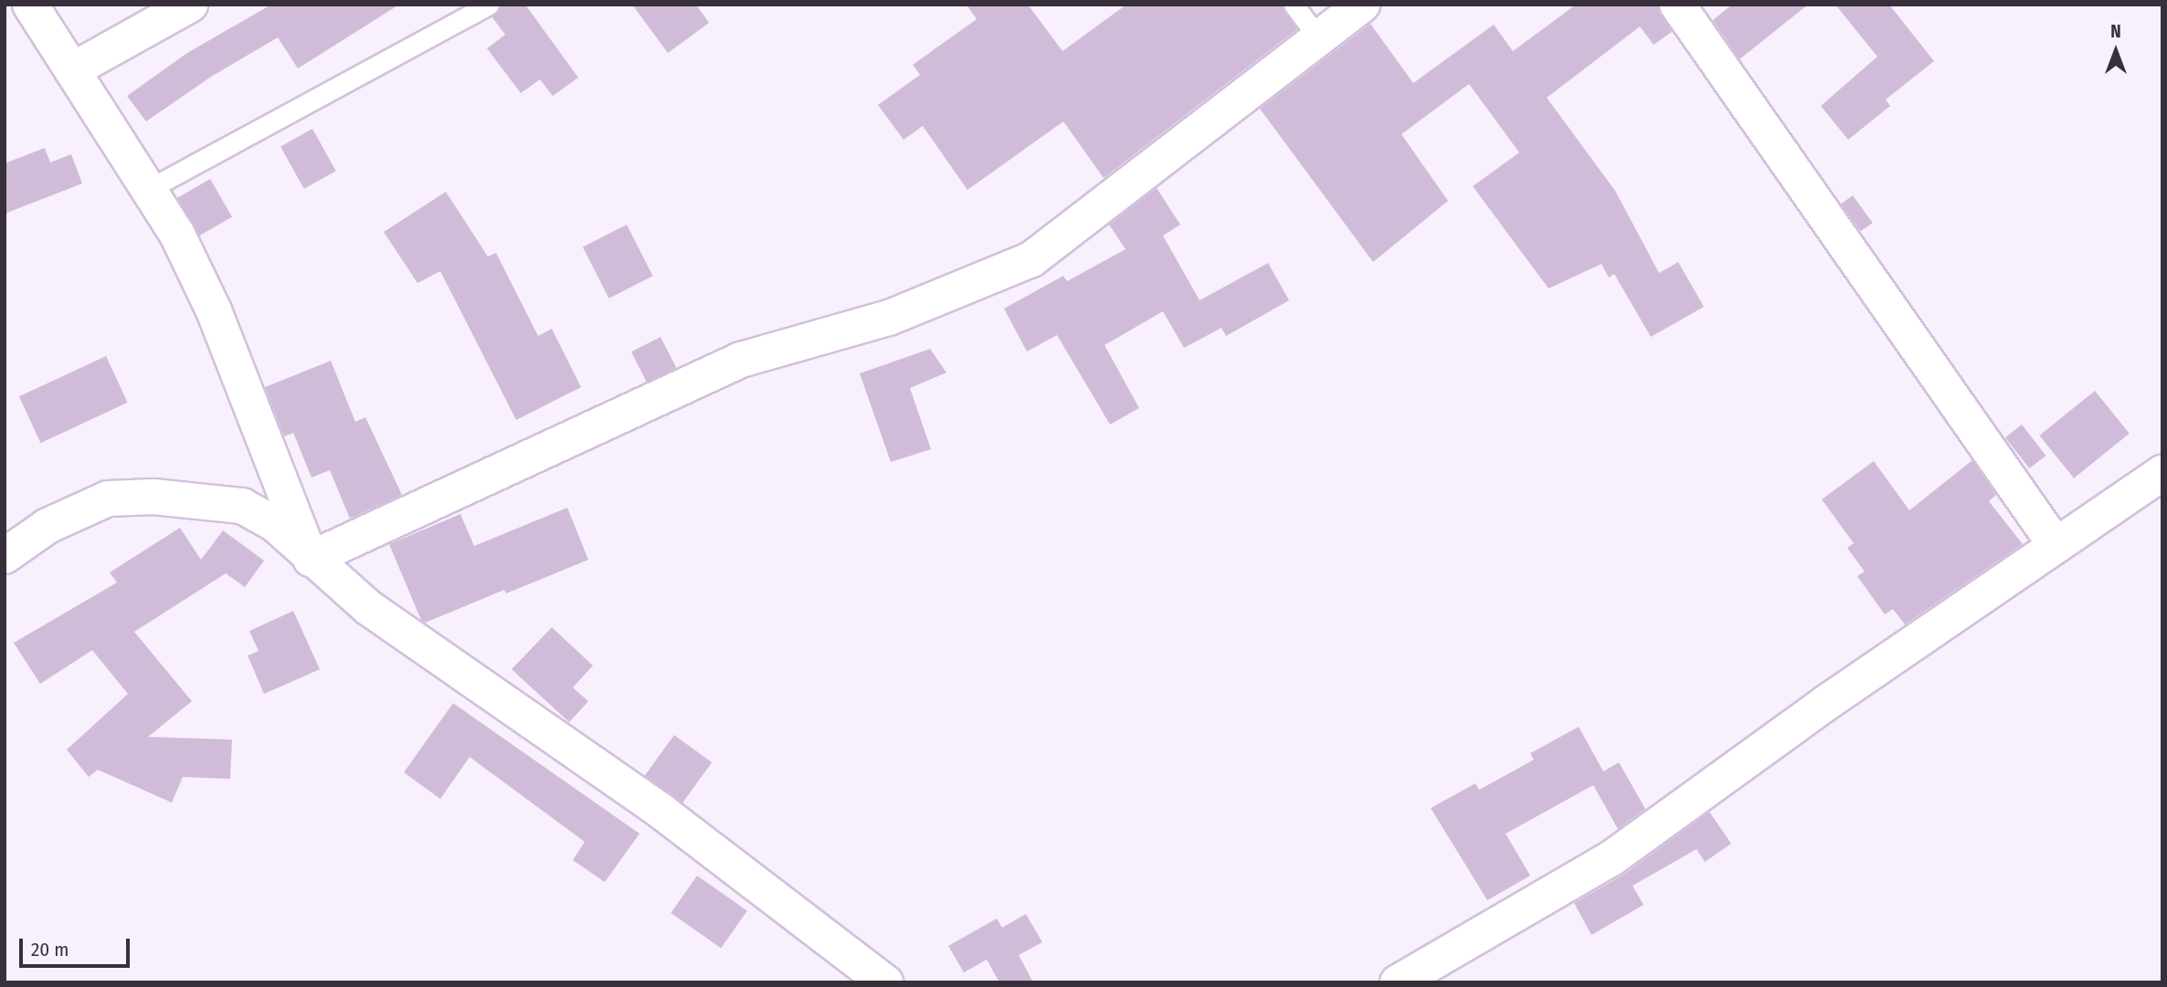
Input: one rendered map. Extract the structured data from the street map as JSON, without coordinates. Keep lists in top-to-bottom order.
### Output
{
  "scale_bar": "20 m",
  "north": "top"
}
